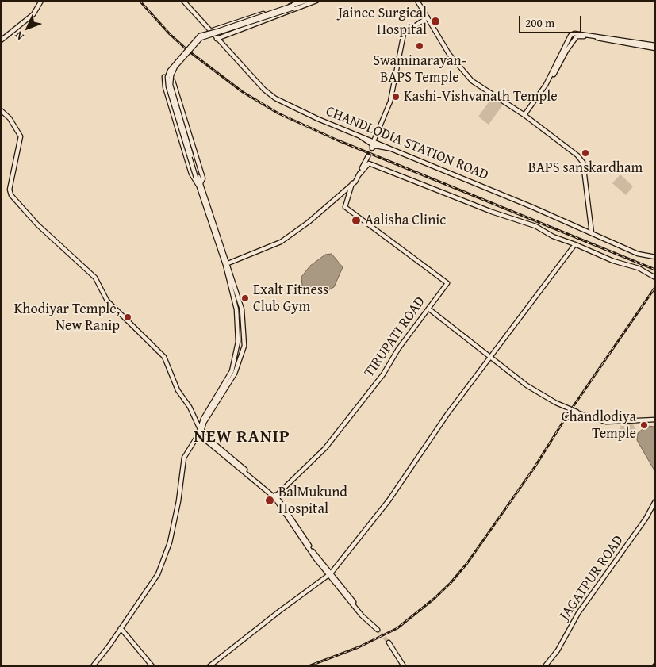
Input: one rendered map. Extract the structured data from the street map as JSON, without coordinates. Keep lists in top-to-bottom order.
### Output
{
  "streets": {
    "street": ["CHANDLODIA STATION ROAD", "TIRUPATI ROAD", "JAGATPUR ROAD"]
  },
  "districts": ["NEW RANIP"],
  "places": [
    "Jainee Surgical Hospital",
    "Swaminarayan- BAPS Temple",
    "Kashi-Vishvanath Temple",
    "BAPS sanskardham",
    "Aalisha Clinic",
    "Exalt Fitness Club Gym",
    "Khodiyar Temple, New Ranip",
    "Chandlodiya Temple",
    "BalMukund Hospital"
  ],
  "scale_bar": "200 m",
  "north": "bottom left"
}
